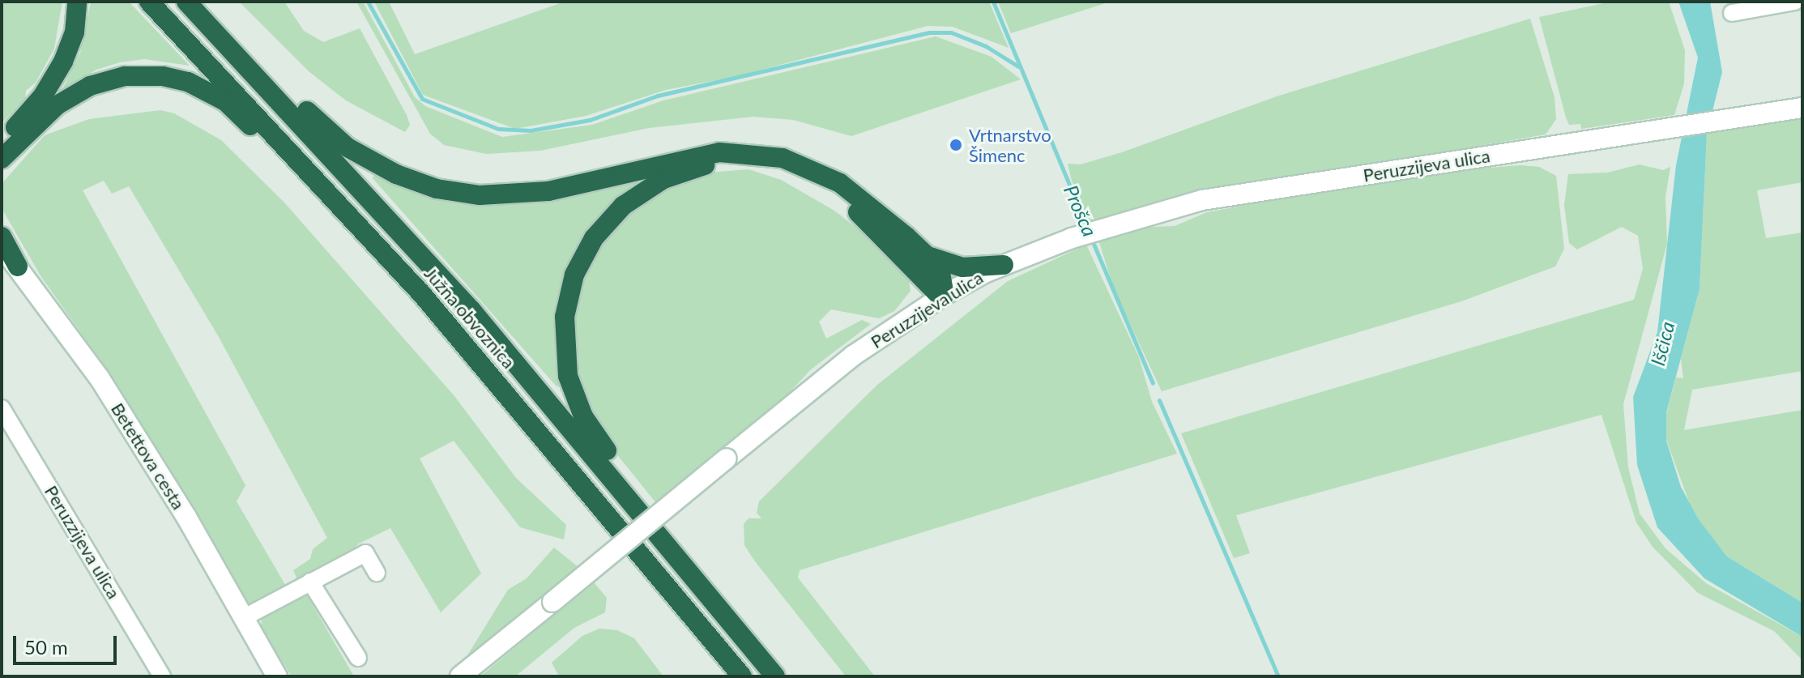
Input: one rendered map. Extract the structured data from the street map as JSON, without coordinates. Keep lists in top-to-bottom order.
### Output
{
  "streets": {
    "highway": ["Južna obvoznica"],
    "street": ["Peruzzijeva ulica", "Betettova cesta"]
  },
  "water": ["Prošca", "Iščica"],
  "places": ["Vrtnarstvo Šimenc"],
  "scale_bar": "50 m"
}
